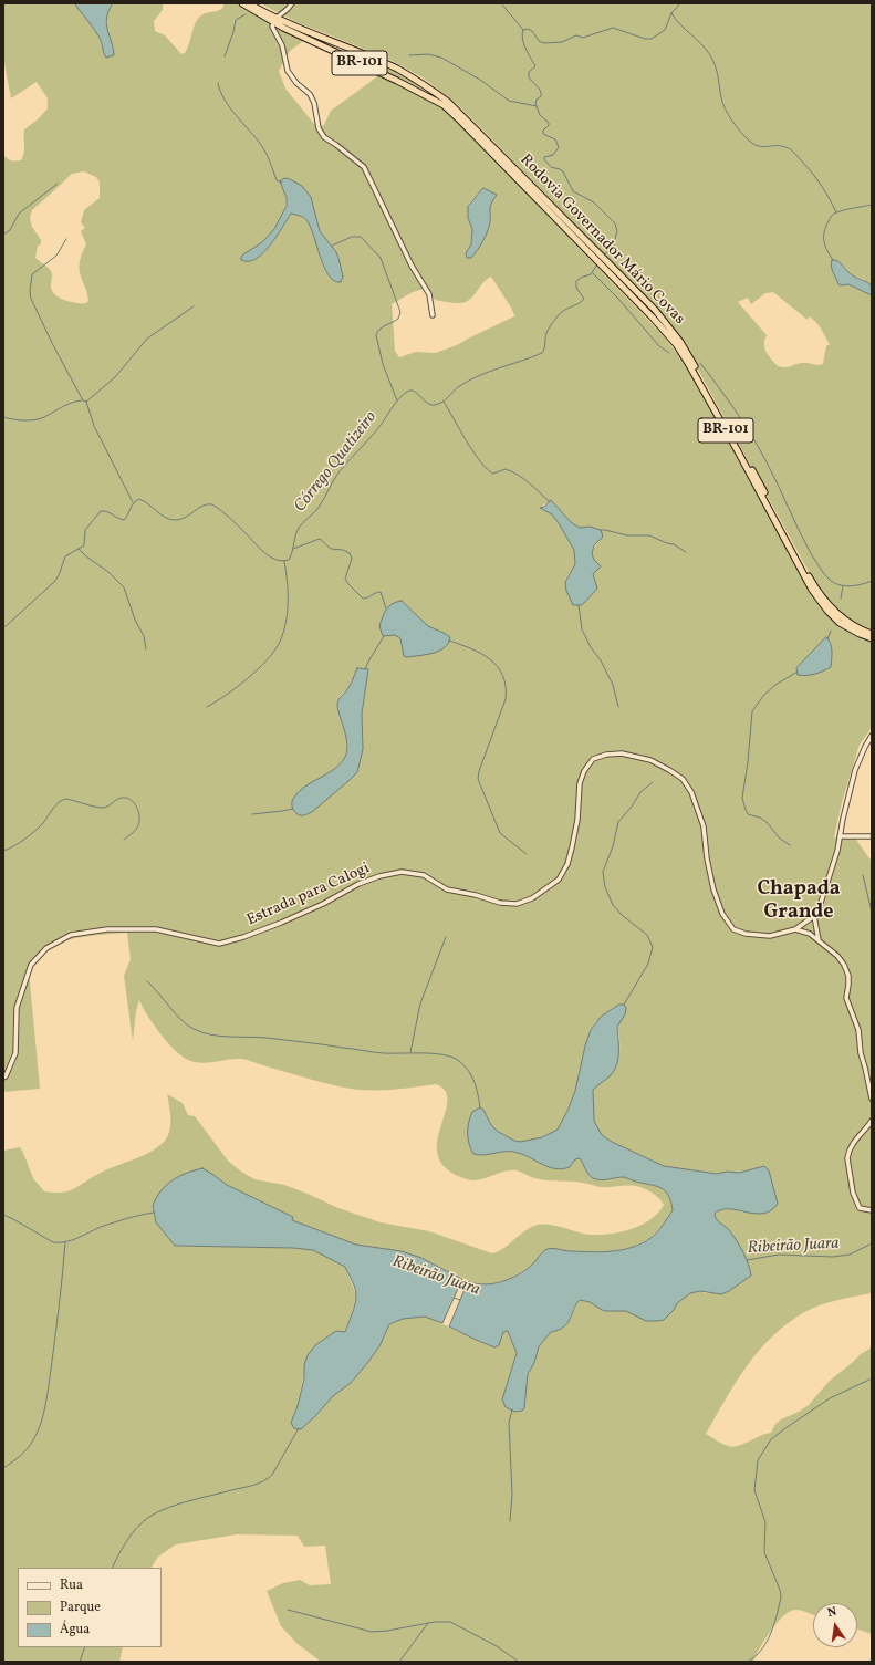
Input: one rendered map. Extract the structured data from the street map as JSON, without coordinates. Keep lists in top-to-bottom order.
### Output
{
  "streets": {
    "highway": ["BR-101", "Rodovia Governador Mário Covas"],
    "street": ["Estrada para Calogi"]
  },
  "districts": ["Chapada Grande"],
  "water": ["Córrego Quatizeiro", "Ribeirão Juara"],
  "legend": ["Rua", "Parque", "Água"],
  "north": "top"
}
